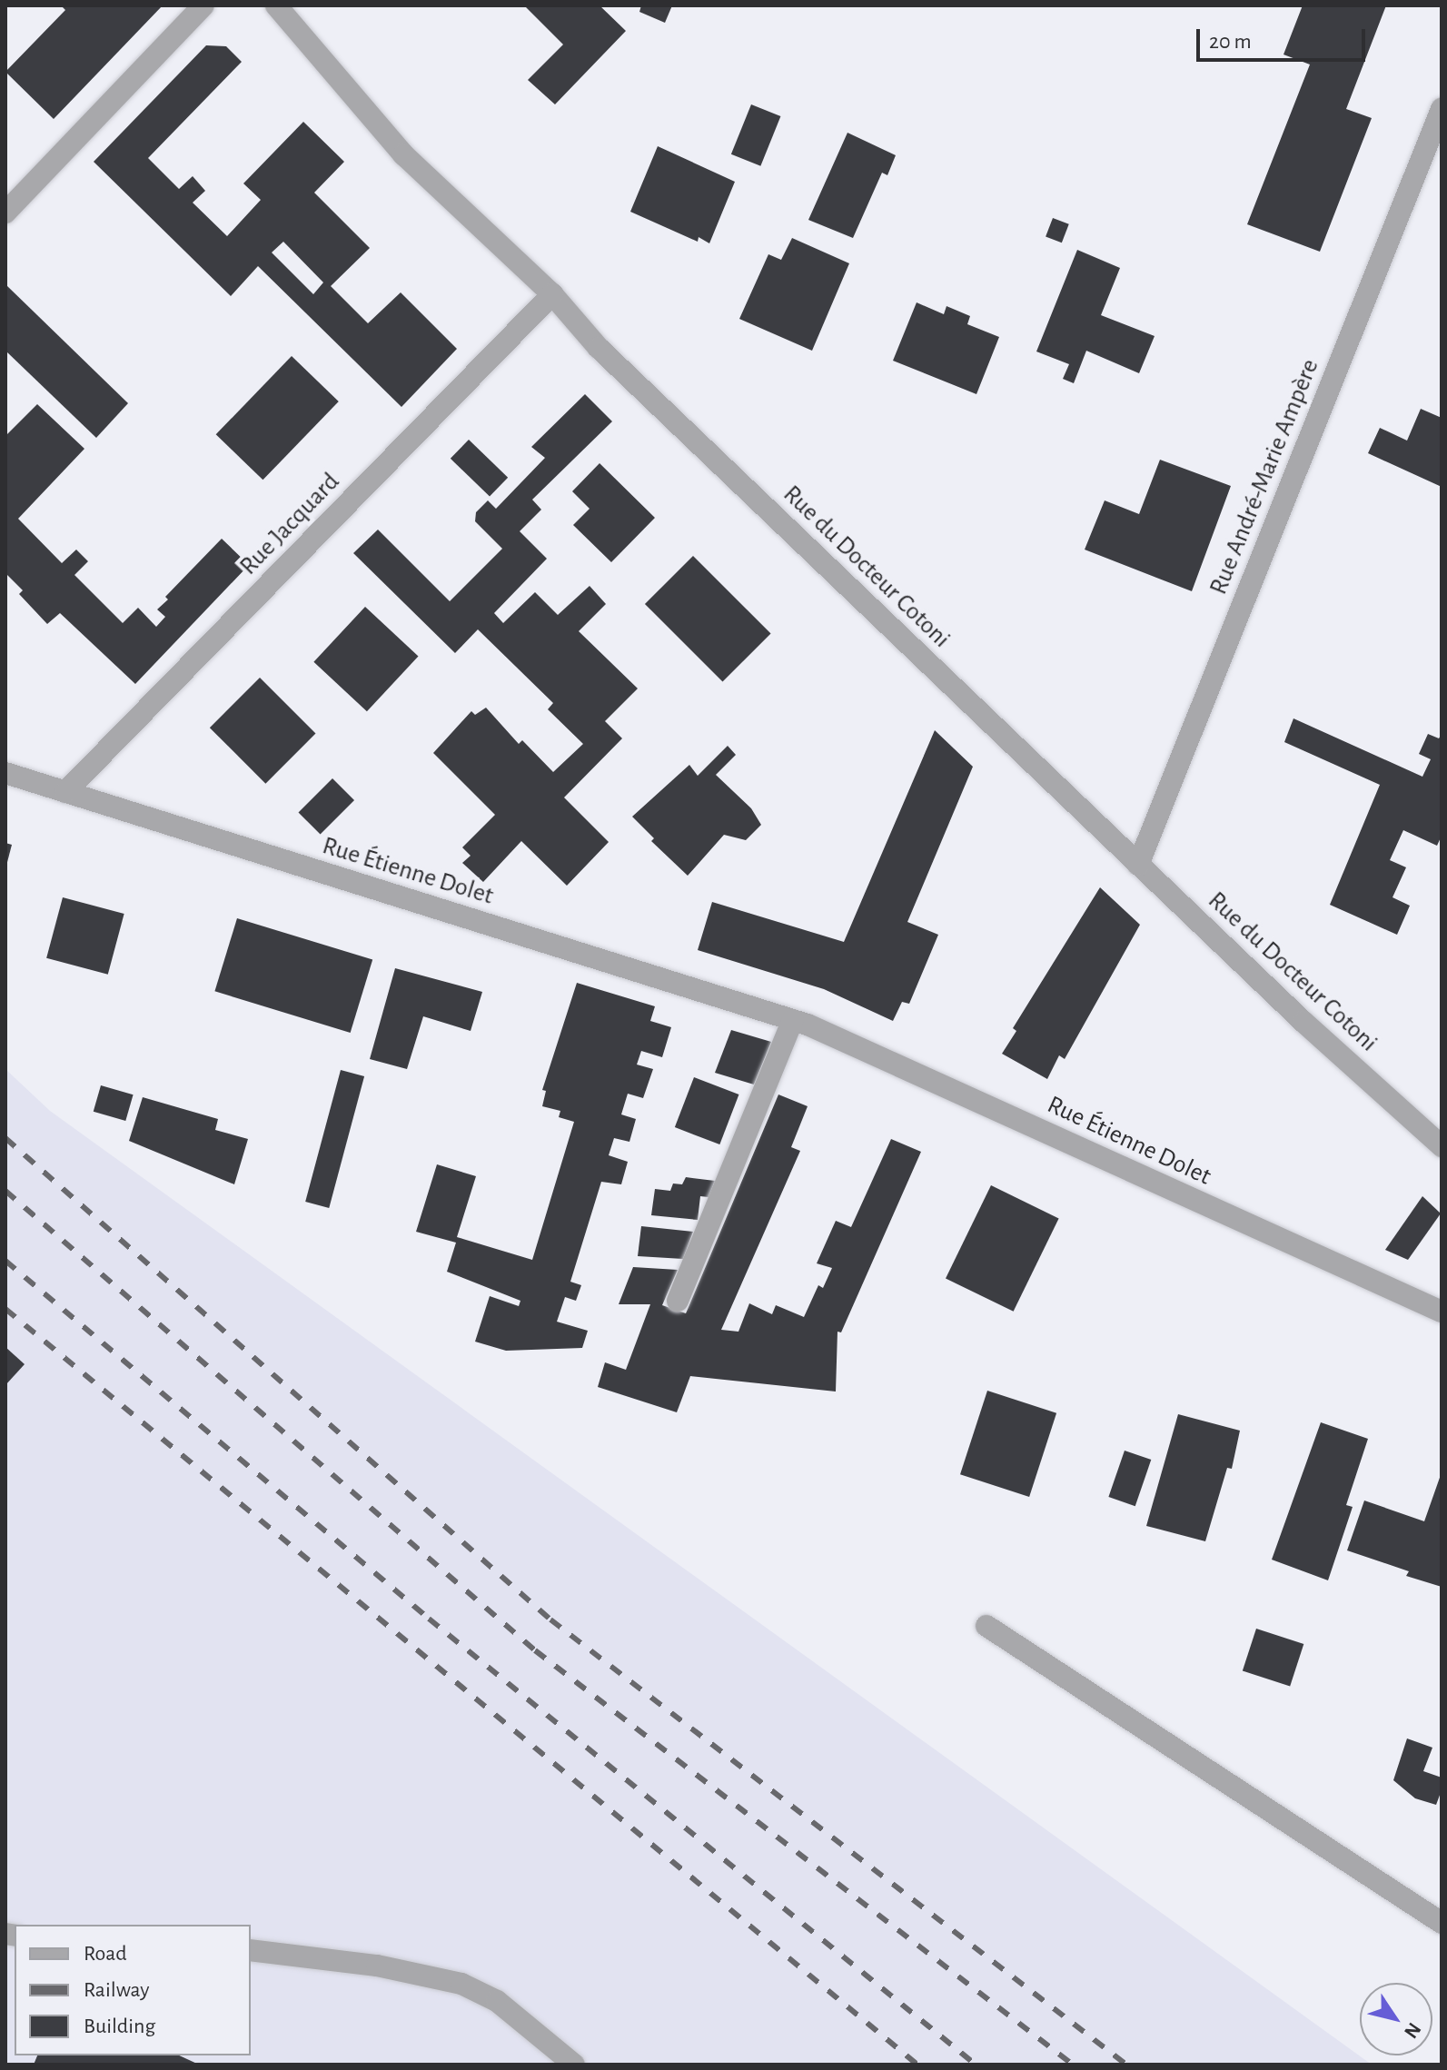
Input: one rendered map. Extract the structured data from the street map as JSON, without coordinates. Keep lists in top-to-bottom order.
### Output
{
  "streets": {
    "street": [
      "Rue André-Marie Ampère",
      "Rue Jacquard",
      "Rue du Docteur Cotoni",
      "Rue Étienne Dolet"
    ]
  },
  "crossings": [
    ["Rue André-Marie Ampère", "Rue du Docteur Cotoni"],
    ["Rue Jacquard", "Rue du Docteur Cotoni"],
    ["Rue Jacquard", "Rue Étienne Dolet"]
  ],
  "legend": ["Road", "Railway", "Building"],
  "scale_bar": "20 m",
  "north": "bottom right"
}
